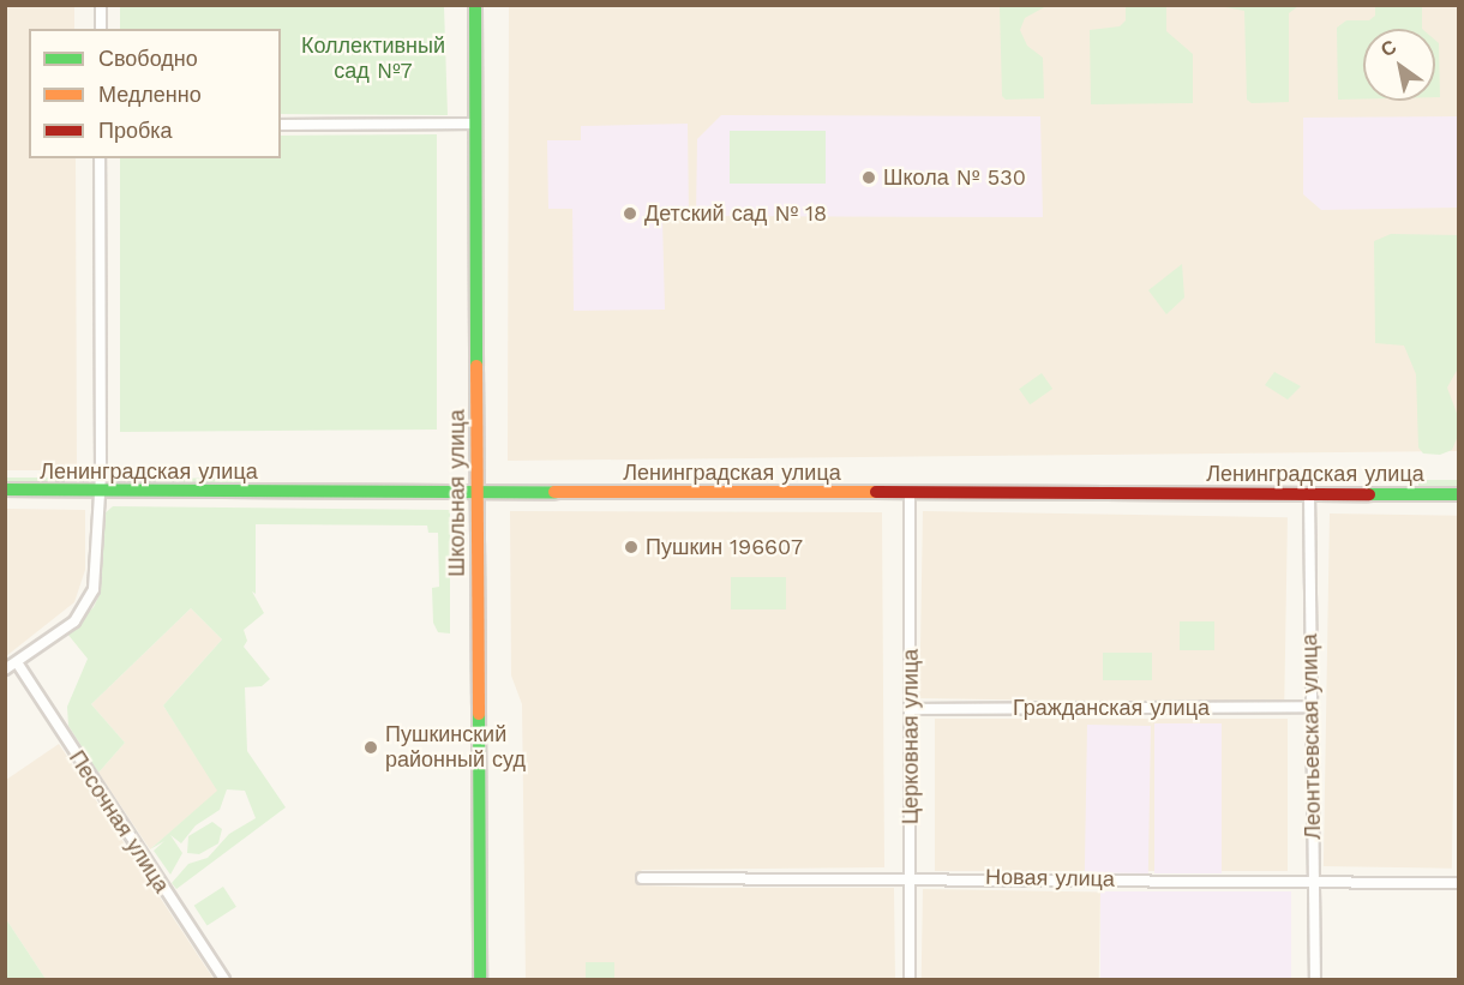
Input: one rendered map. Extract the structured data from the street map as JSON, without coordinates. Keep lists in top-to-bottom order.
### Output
{
  "streets": {
    "street": [
      "Ленинградская улица",
      "Школьная улица",
      "Гражданская улица",
      "Церковная улица",
      "Леонтьевская улица",
      "Песочная улица",
      "Новая улица"
    ]
  },
  "crossings": [
    ["Ленинградская улица", "Школьная улица"],
    ["Ленинградская улица", "Церковная улица"],
    ["Ленинградская улица", "Леонтьевская улица"],
    ["Гражданская улица", "Церковная улица"],
    ["Гражданская улица", "Леонтьевская улица"],
    ["Церковная улица", "Новая улица"],
    ["Леонтьевская улица", "Новая улица"]
  ],
  "parks": ["Коллективный сад №7"],
  "places": [
    "Школа № 530",
    "Детский сад № 18",
    "Пушкин 196607",
    "Пушкинский районный суд"
  ],
  "legend": ["Свободно", "Медленно", "Пробка"],
  "north": "top left"
}
